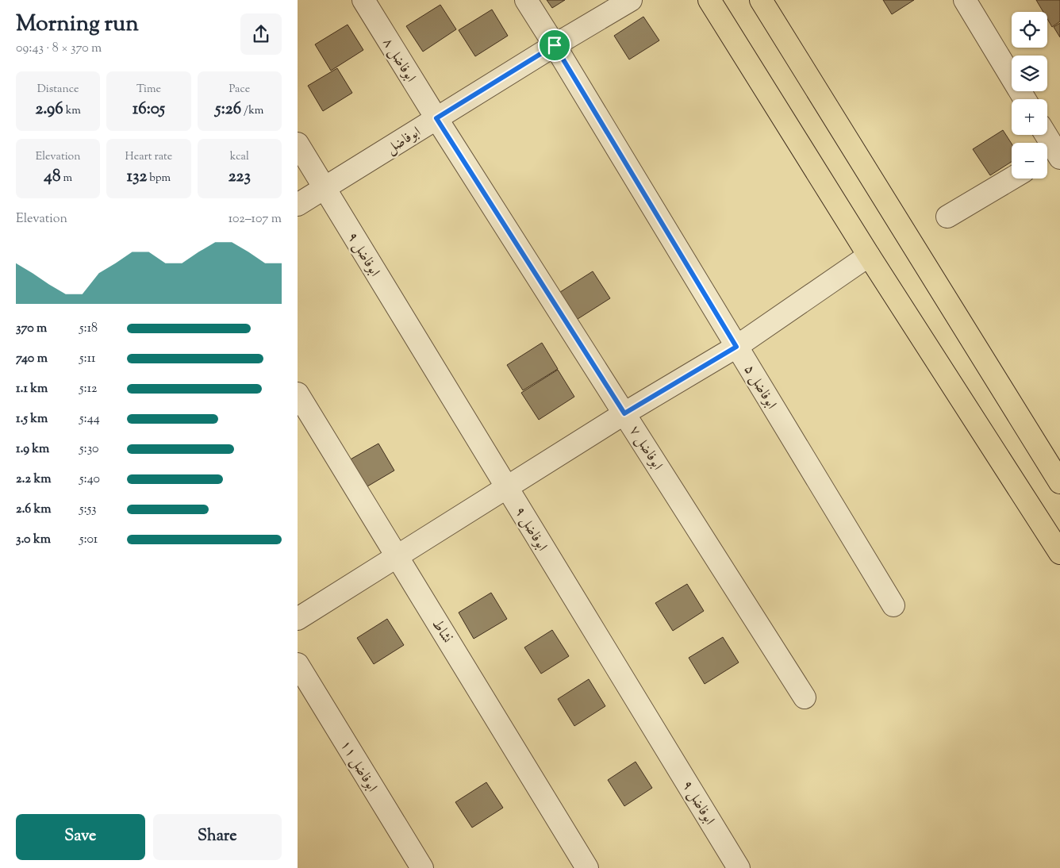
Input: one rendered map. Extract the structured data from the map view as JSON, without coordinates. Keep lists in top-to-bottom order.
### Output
{
  "streets": {
    "street": [
      "ابوفاضل ۸",
      "ابوفاضل",
      "ابوفاضل ۹",
      "ابوفاضل ۵",
      "ابوفاضل ۷",
      "نشاط",
      "ابوفاضل ۱۱"
    ]
  },
  "crossings": [
    ["ابوفاضل ۸", "ابوفاضل"],
    ["ابوفاضل ۸", "ابوفاضل ۷"],
    ["ابوفاضل", "ابوفاضل ۹"],
    ["ابوفاضل", "ابوفاضل ۵"],
    ["ابوفاضل", "ابوفاضل ۷"]
  ],
  "page": {
    "heading": ["Morning run", "09:43 · 8 × 370 m"],
    "map_buttons": ["+", "−"],
    "stats": [
      ["Distance", "2.96 km"],
      ["Time", "16:05"],
      ["Pace", "5:26 /km"],
      ["Elevation", "48 m"],
      ["Heart rate", "132 bpm"],
      ["kcal", "223"]
    ],
    "chart": ["Elevation", "102–107 m"],
    "list": [
      {
        "name": "370 m",
        "note": "5:18"
      },
      {
        "name": "740 m",
        "note": "5:11"
      },
      {
        "name": "1.1 km",
        "note": "5:12"
      },
      {
        "name": "1.5 km",
        "note": "5:44"
      },
      {
        "name": "1.9 km",
        "note": "5:30"
      },
      {
        "name": "2.2 km",
        "note": "5:40"
      },
      {
        "name": "2.6 km",
        "note": "5:53"
      },
      {
        "name": "3.0 km",
        "note": "5:01"
      }
    ],
    "buttons": ["Save", "Share"]
  }
}
